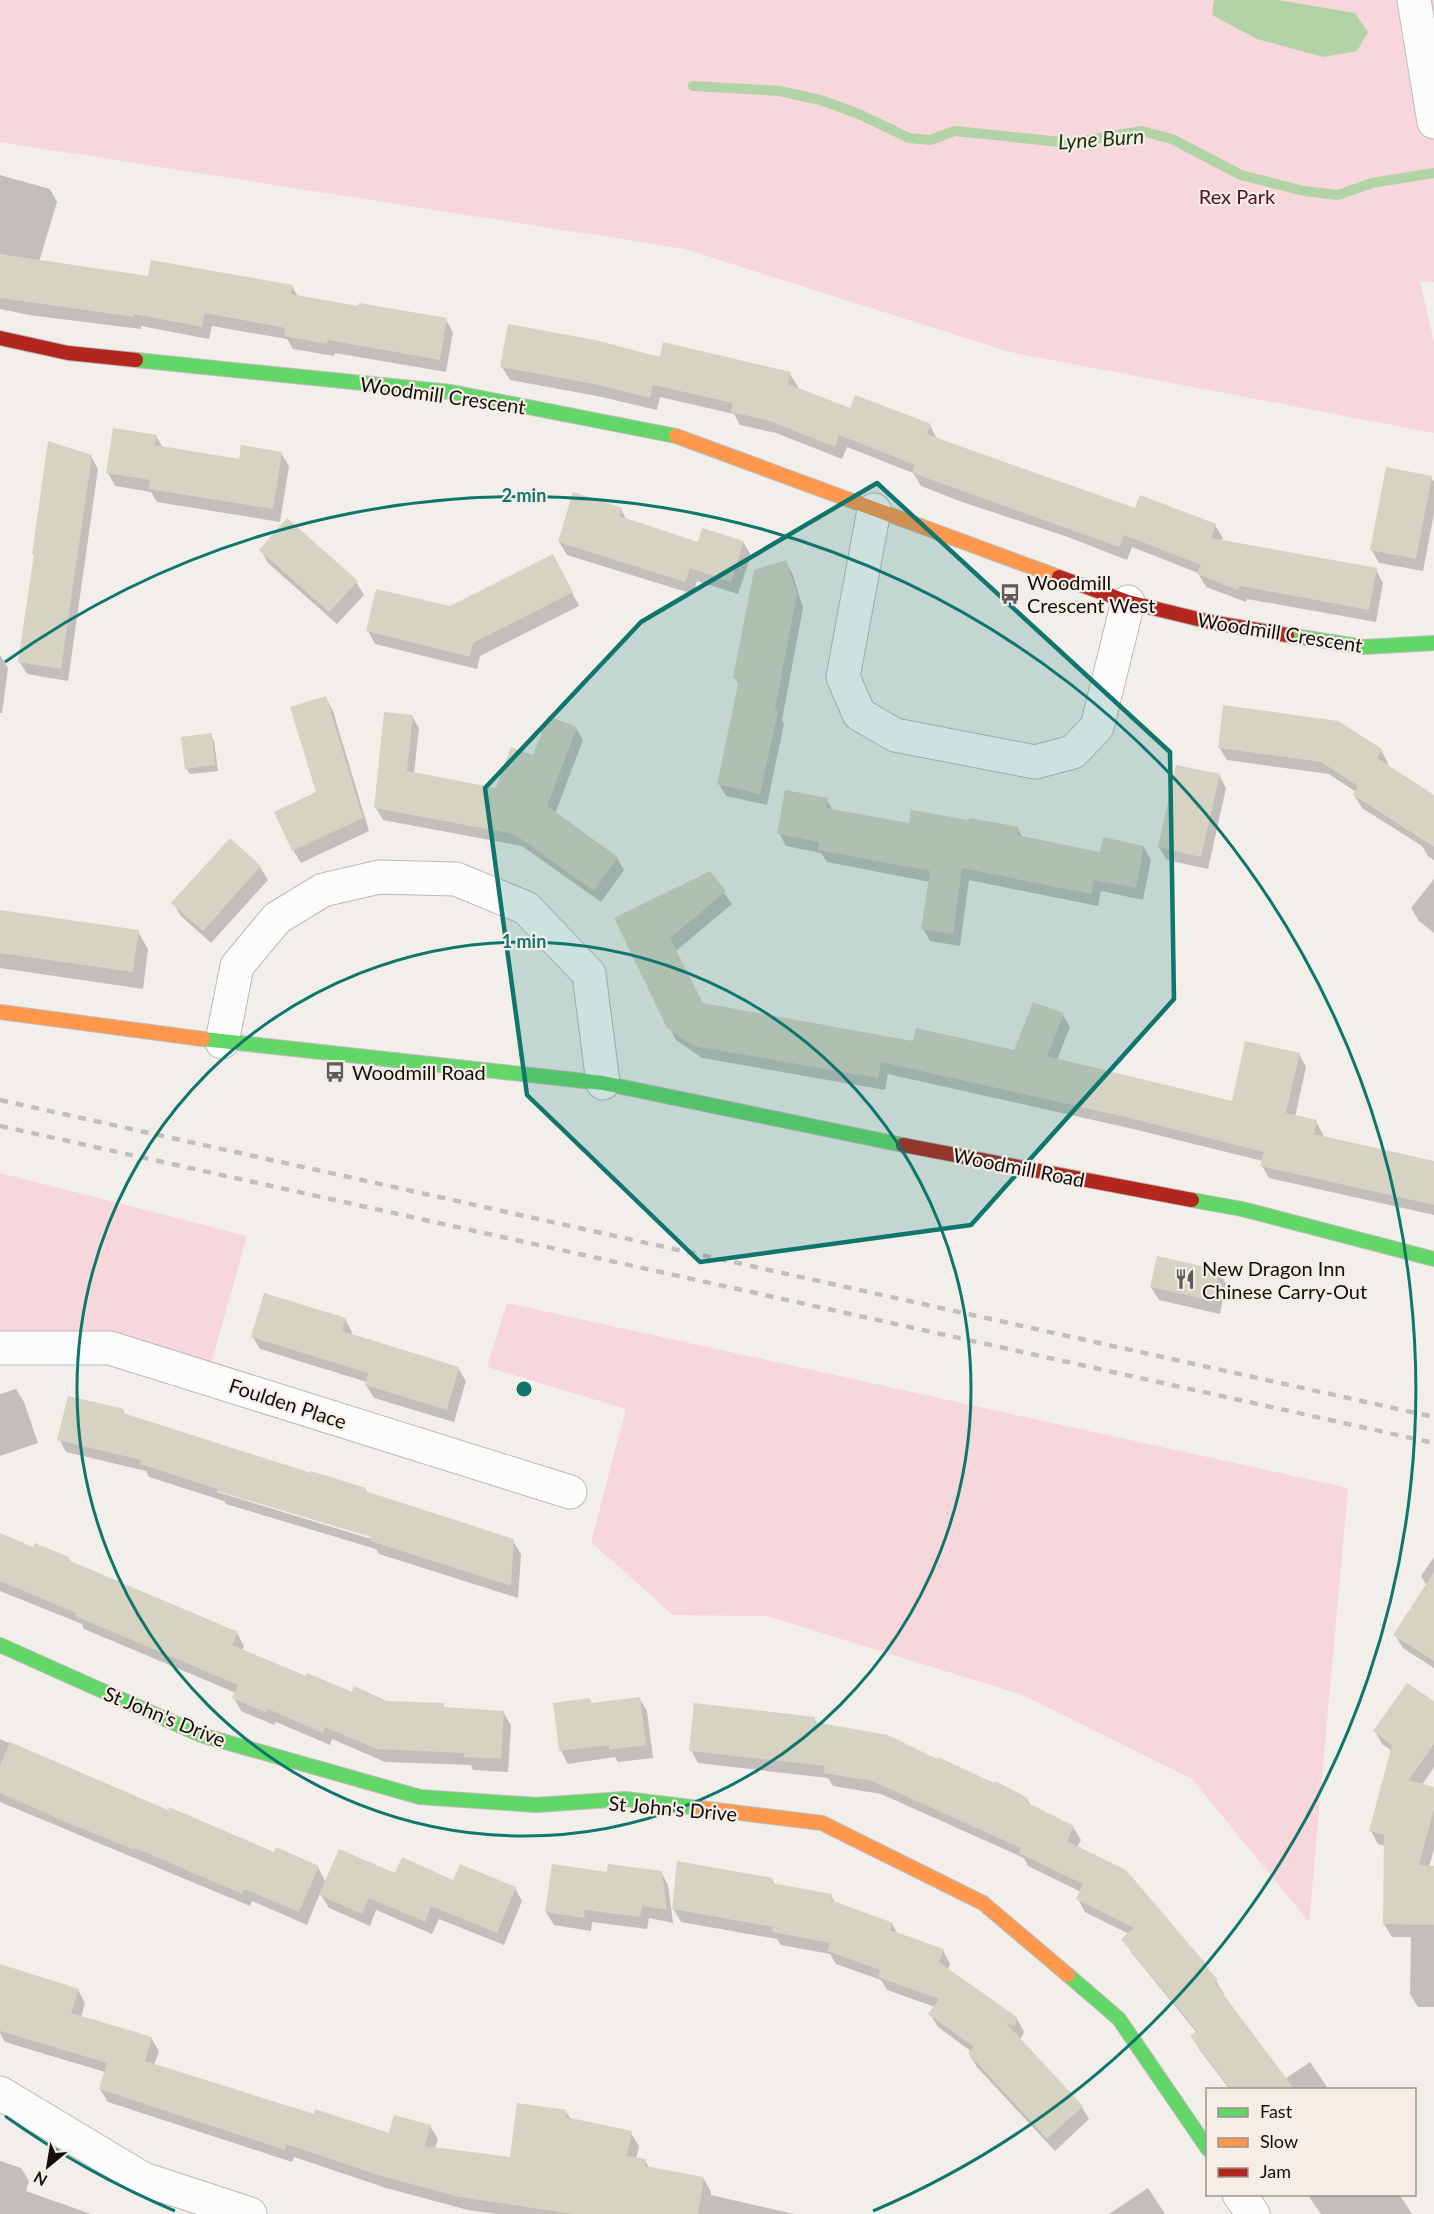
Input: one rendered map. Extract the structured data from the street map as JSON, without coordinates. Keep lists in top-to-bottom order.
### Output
{
  "streets": {
    "street": [
      "Woodmill Crescent",
      "Woodmill Road",
      "Foulden Place",
      "St John's Drive"
    ]
  },
  "water": ["Lyne Burn"],
  "parks": ["Rex Park"],
  "places": {
    "bus stop": ["Woodmill Crescent West", "Woodmill Road"],
    "restaurant": ["New Dragon Inn Chinese Carry-Out"]
  },
  "legend": ["Fast", "Slow", "Jam"],
  "north": "bottom left",
  "rings": ["2 min", "1 min"]
}
